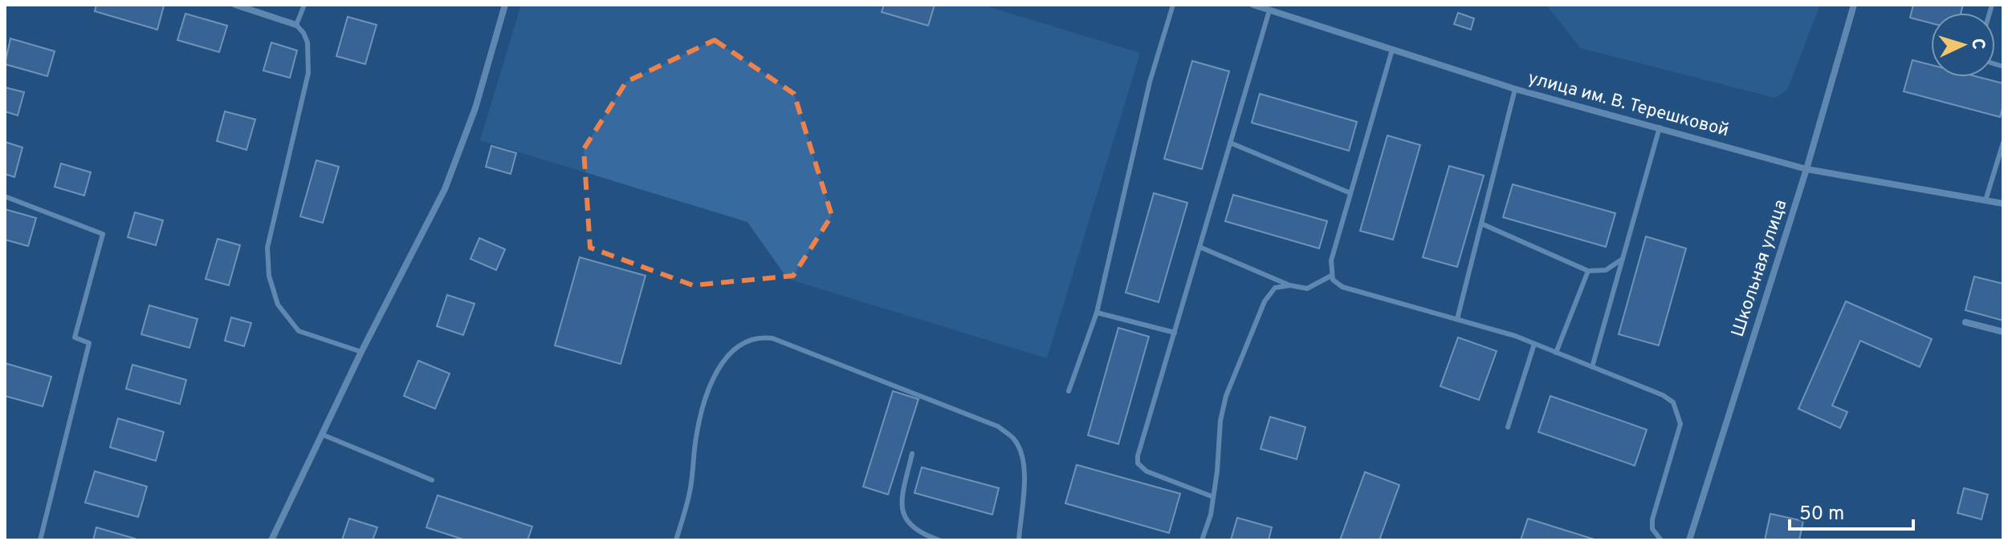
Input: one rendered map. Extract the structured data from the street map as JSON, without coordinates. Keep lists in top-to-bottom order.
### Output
{
  "streets": {
    "street": ["улица им. В. Терешковой", "Школьная улица"]
  },
  "crossings": [
    ["улица им. В. Терешковой", "Школьная улица"]
  ],
  "scale_bar": "50 m",
  "north": "right"
}
